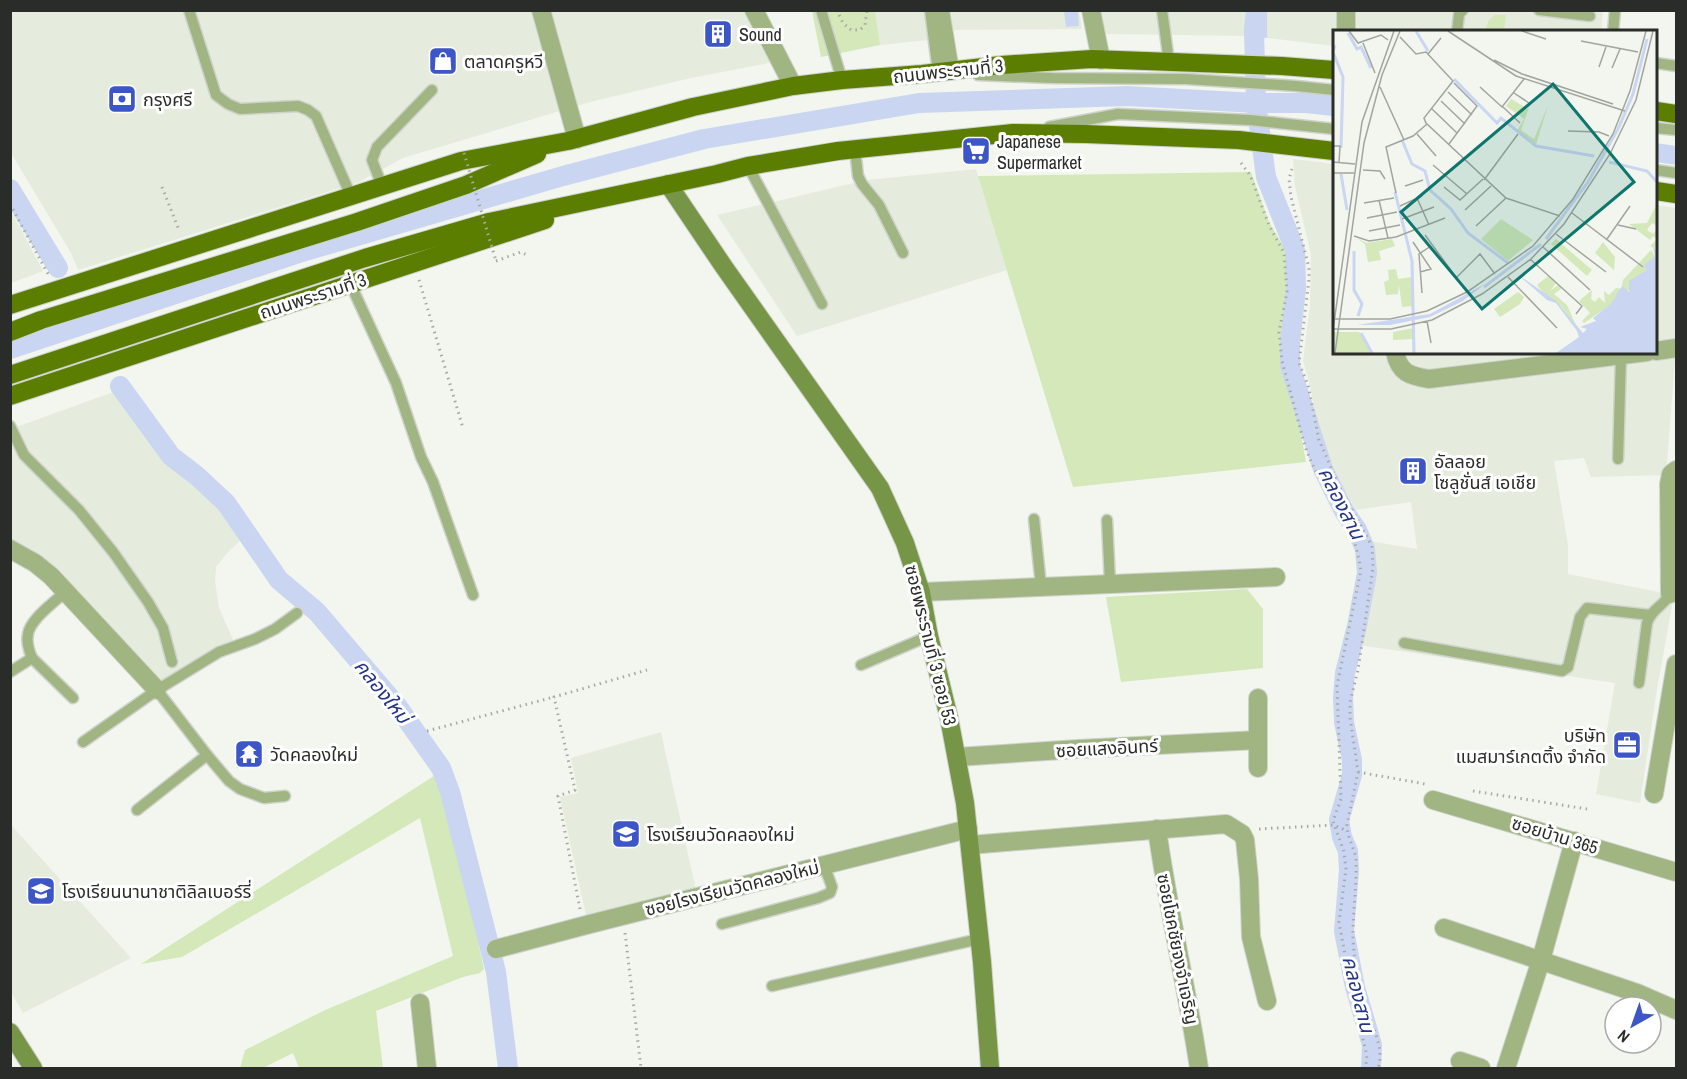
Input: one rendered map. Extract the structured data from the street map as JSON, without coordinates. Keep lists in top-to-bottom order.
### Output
{
  "streets": {
    "main road": ["ถนนพระรามที่ 3"],
    "street": [
      "ซอยพระรามที่ 3 ซอย 53",
      "ซอยแสงอินทร์",
      "ซอยบ้าน 365",
      "ซอยโรงเรียนวัดคลองใหม่",
      "ซอยโชคชัยจงจำเจริญ"
    ]
  },
  "crossings": [
    ["ถนนพระรามที่ 3", "ซอยพระรามที่ 3 ซอย 53"],
    ["ซอยพระรามที่ 3 ซอย 53", "ซอยแสงอินทร์"],
    ["ซอยพระรามที่ 3 ซอย 53", "ซอยโรงเรียนวัดคลองใหม่"]
  ],
  "water": ["คลองสาน", "คลองใหม่"],
  "places": {
    "building": ["Sound", "อัลลอย โซลูชั่นส์ เอเชีย"],
    "shop": ["ตลาดครูหวี"],
    "bank": ["กรุงศรี"],
    "supermarket": ["Japanese Supermarket"],
    "office": ["บริษัท แมสมาร์เกตติ้ง จำกัด"],
    "temple": ["วัดคลองใหม่"],
    "school or university": ["โรงเรียนวัดคลองใหม่", "โรงเรียนนานาชาติลิลเบอร์รี่"]
  },
  "north": "bottom left"
}
